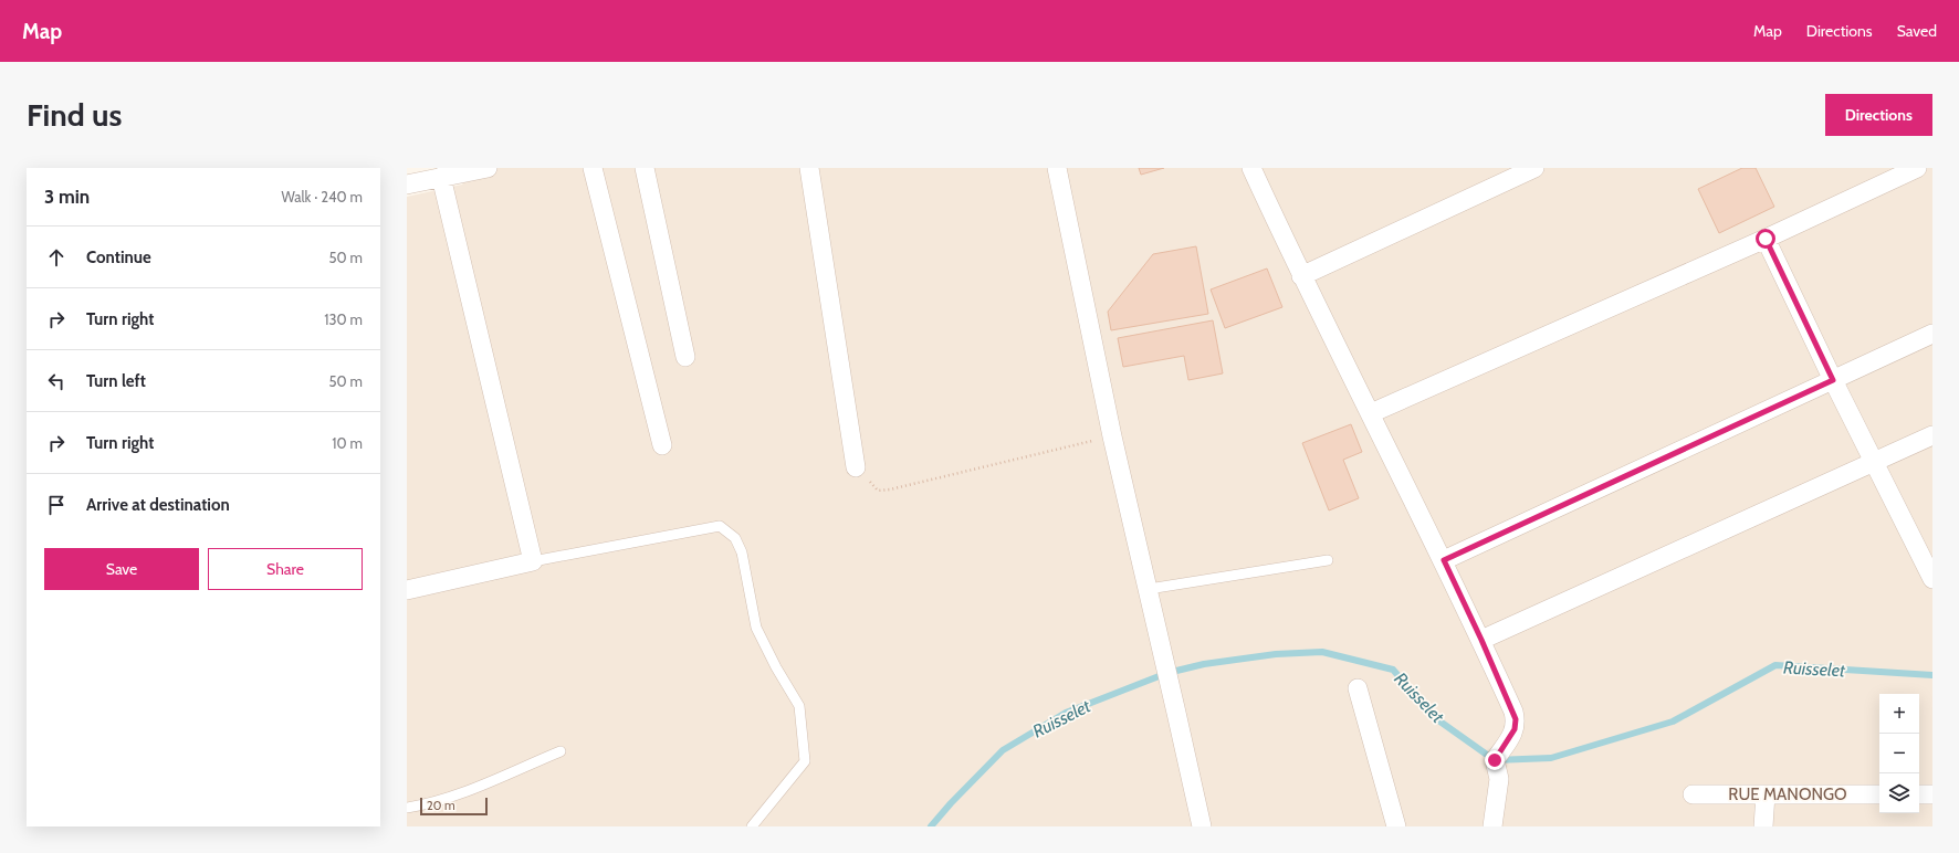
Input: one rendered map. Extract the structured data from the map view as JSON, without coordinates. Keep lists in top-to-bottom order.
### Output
{
  "streets": {
    "street": ["RUE MANONGO"]
  },
  "water": ["Ruisselet"],
  "scale_bar": "20 m",
  "page": {
    "header": "Map",
    "nav": ["Map", "Directions", "Saved"],
    "buttons": [
      "Directions",
      ["Save", "Share"]
    ],
    "title": "Find us",
    "heading": ["3 min", "Walk · 240 m"],
    "list": [
      ["Continue", "50 m"],
      ["Turn right", "130 m"],
      ["Turn left", "50 m"],
      ["Turn right", "10 m"],
      "Arrive at destination"
    ],
    "map_buttons": ["+", "−"],
    "scale": "20 m"
  }
}
